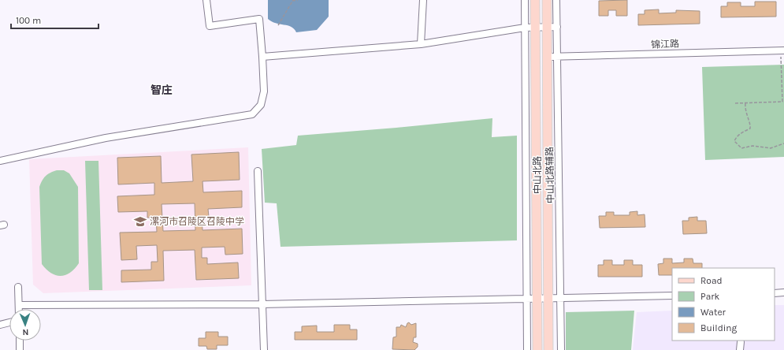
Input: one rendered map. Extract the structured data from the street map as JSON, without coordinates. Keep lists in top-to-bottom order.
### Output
{
  "streets": {
    "main road": ["中山北路"],
    "street": ["锦江路", "中山北路辅路"]
  },
  "crossings": [
    ["锦江路", "中山北路"],
    ["锦江路", "中山北路辅路"]
  ],
  "districts": ["智庄"],
  "places": {
    "school or university": ["漯河市召陵区召陵中学"]
  },
  "legend": [
    "Road",
    "Park",
    "Water",
    "Building"
  ],
  "scale_bar": "100 m",
  "north": "bottom"
}
